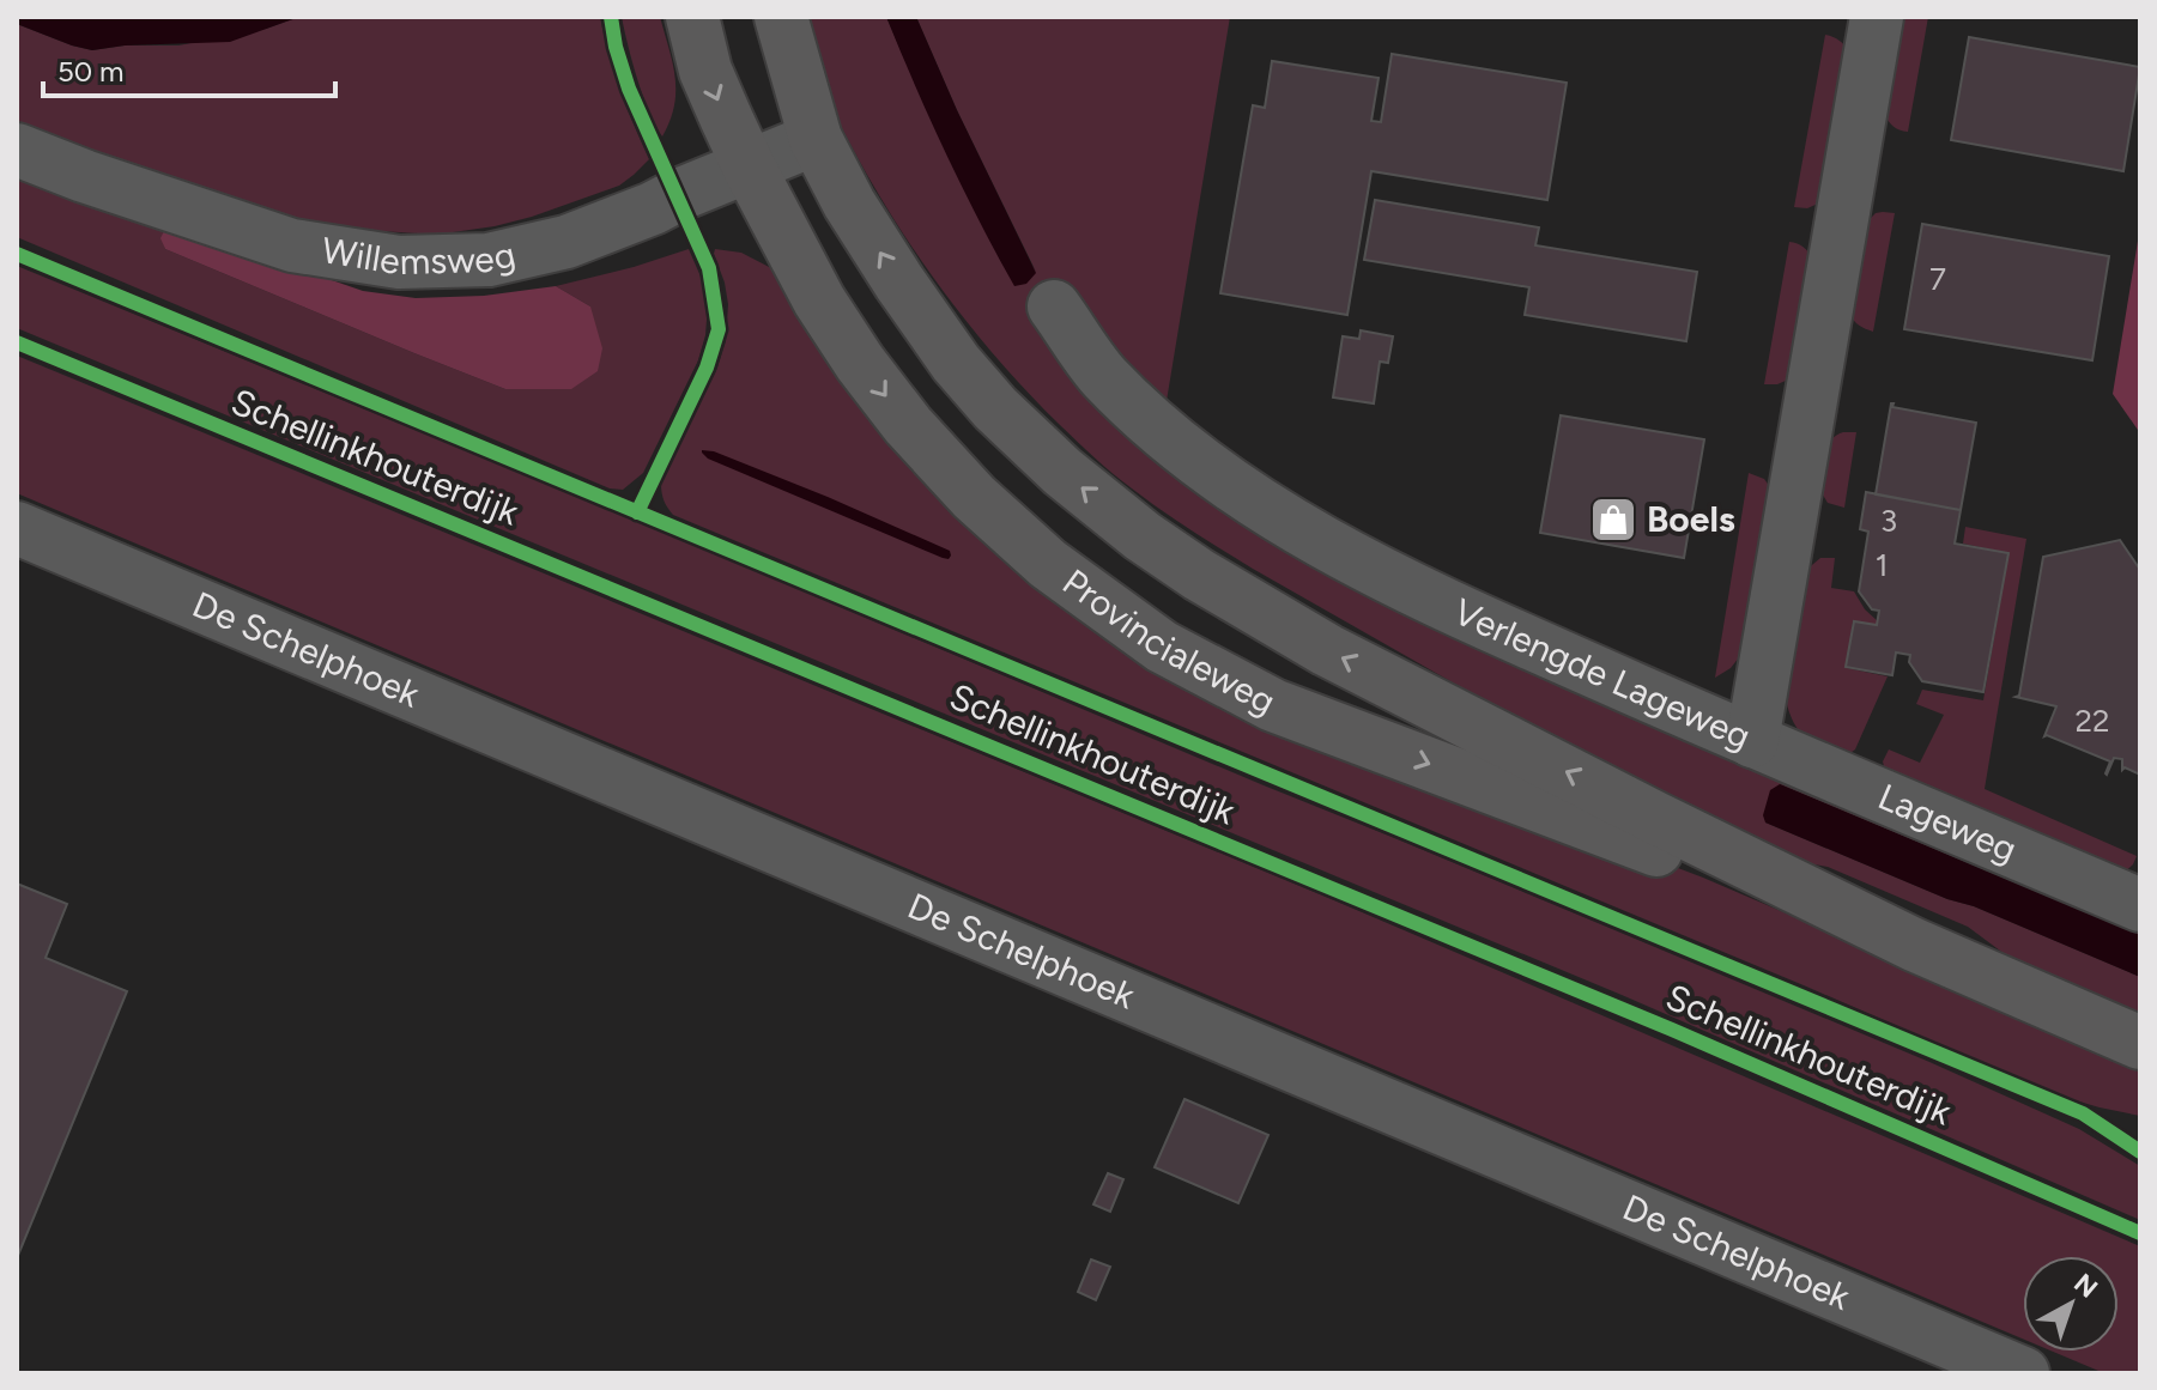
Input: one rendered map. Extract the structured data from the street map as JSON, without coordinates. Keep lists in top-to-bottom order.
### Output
{
  "streets": {
    "main road": ["Provincialeweg"],
    "street": [
      "Willemsweg",
      "De Schelphoek",
      "Verlengde Lageweg",
      "Lageweg"
    ],
    "cycle path": ["Schellinkhouterdijk"]
  },
  "crossings": [
    ["Willemsweg", "Provincialeweg"],
    ["Verlengde Lageweg", "Lageweg"]
  ],
  "places": {
    "shop": ["Boels"]
  },
  "house_numbers": [
    "7",
    "3",
    "1",
    "22"
  ],
  "scale_bar": "50 m",
  "north": "top right"
}
